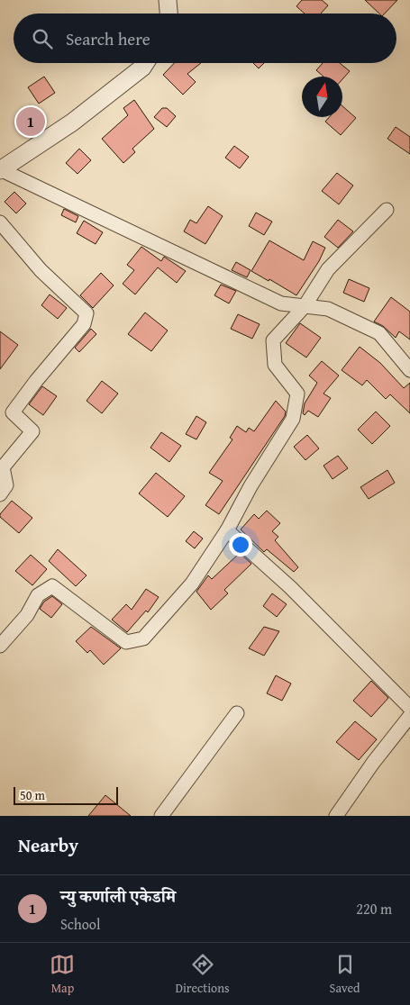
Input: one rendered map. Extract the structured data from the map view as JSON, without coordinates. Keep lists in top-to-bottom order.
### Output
{
  "scale_bar": "50 m",
  "north": "top",
  "page": {
    "search": "Search here",
    "pins": "1",
    "scale": "50 m",
    "heading": "Nearby",
    "list": [
      {
        "mark": "1",
        "name": "न्यु कर्णाली एकेडमि",
        "note": "School",
        "value": "220 m"
      }
    ],
    "nav": ["Map", "Directions", "Saved"]
  }
}
